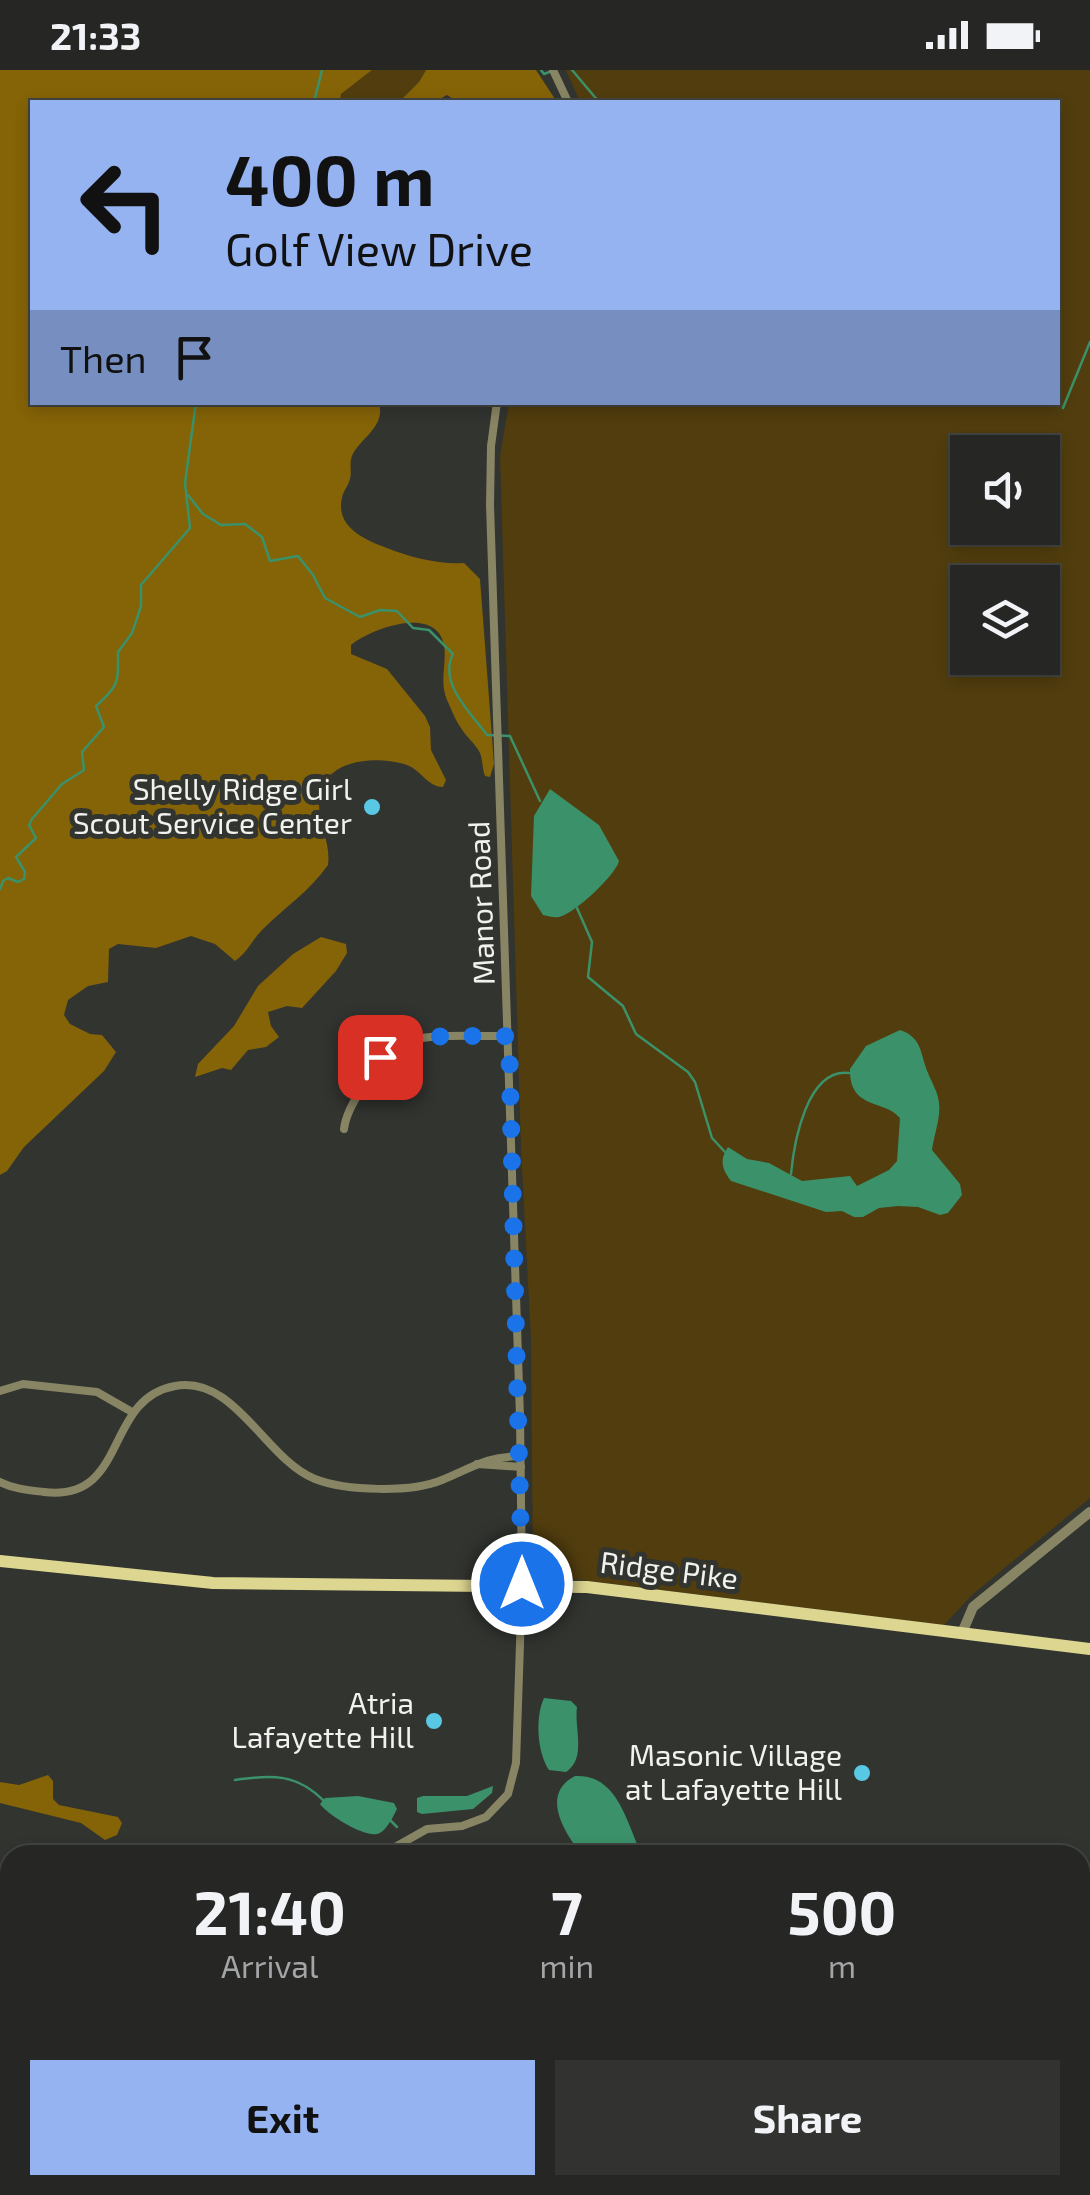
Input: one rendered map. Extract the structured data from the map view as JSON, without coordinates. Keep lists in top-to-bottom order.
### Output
{
  "streets": {
    "main road": ["Ridge Pike"],
    "street": ["Manor Road"]
  },
  "crossings": [
    ["Manor Road", "Ridge Pike"]
  ],
  "places": ["Shelly Ridge Girl Scout Service Center", "Atria Lafayette Hill", "Masonic Village at Lafayette Hill"],
  "page": {
    "status": "21:33",
    "turn": ["400 m", "Golf View Drive"],
    "then": "Then",
    "eta": [
      "21:40",
      "Arrival",
      "7",
      "min",
      "500",
      "m"
    ],
    "buttons": ["Exit", "Share"]
  }
}
